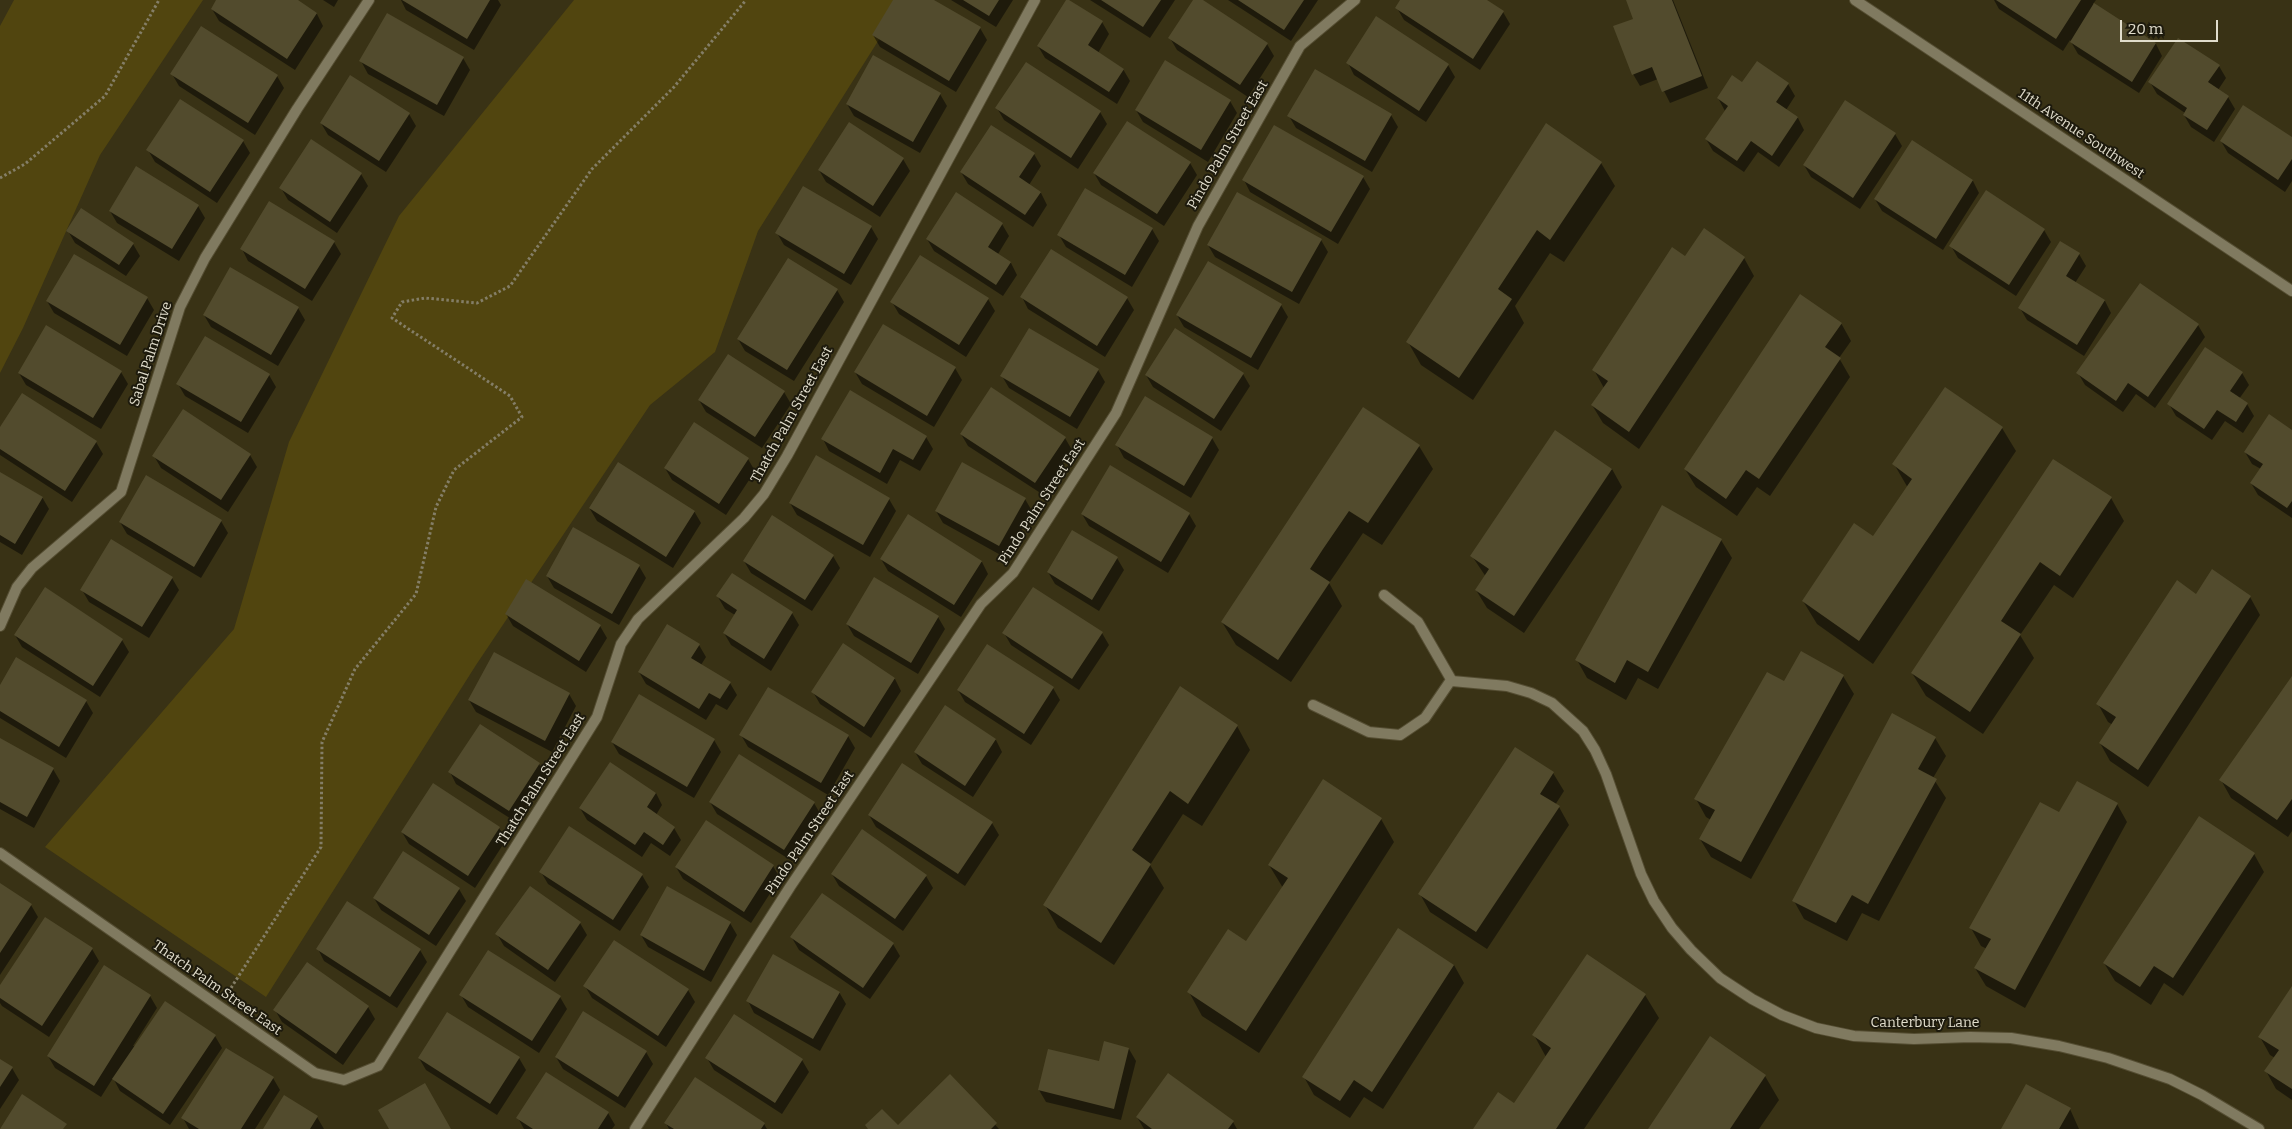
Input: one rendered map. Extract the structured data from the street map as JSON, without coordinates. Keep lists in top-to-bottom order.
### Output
{
  "streets": {
    "street": [
      "11th Avenue Southwest",
      "Pindo Palm Street East",
      "Sabal Palm Drive",
      "Thatch Palm Street East",
      "Canterbury Lane"
    ]
  },
  "scale_bar": "20 m"
}
